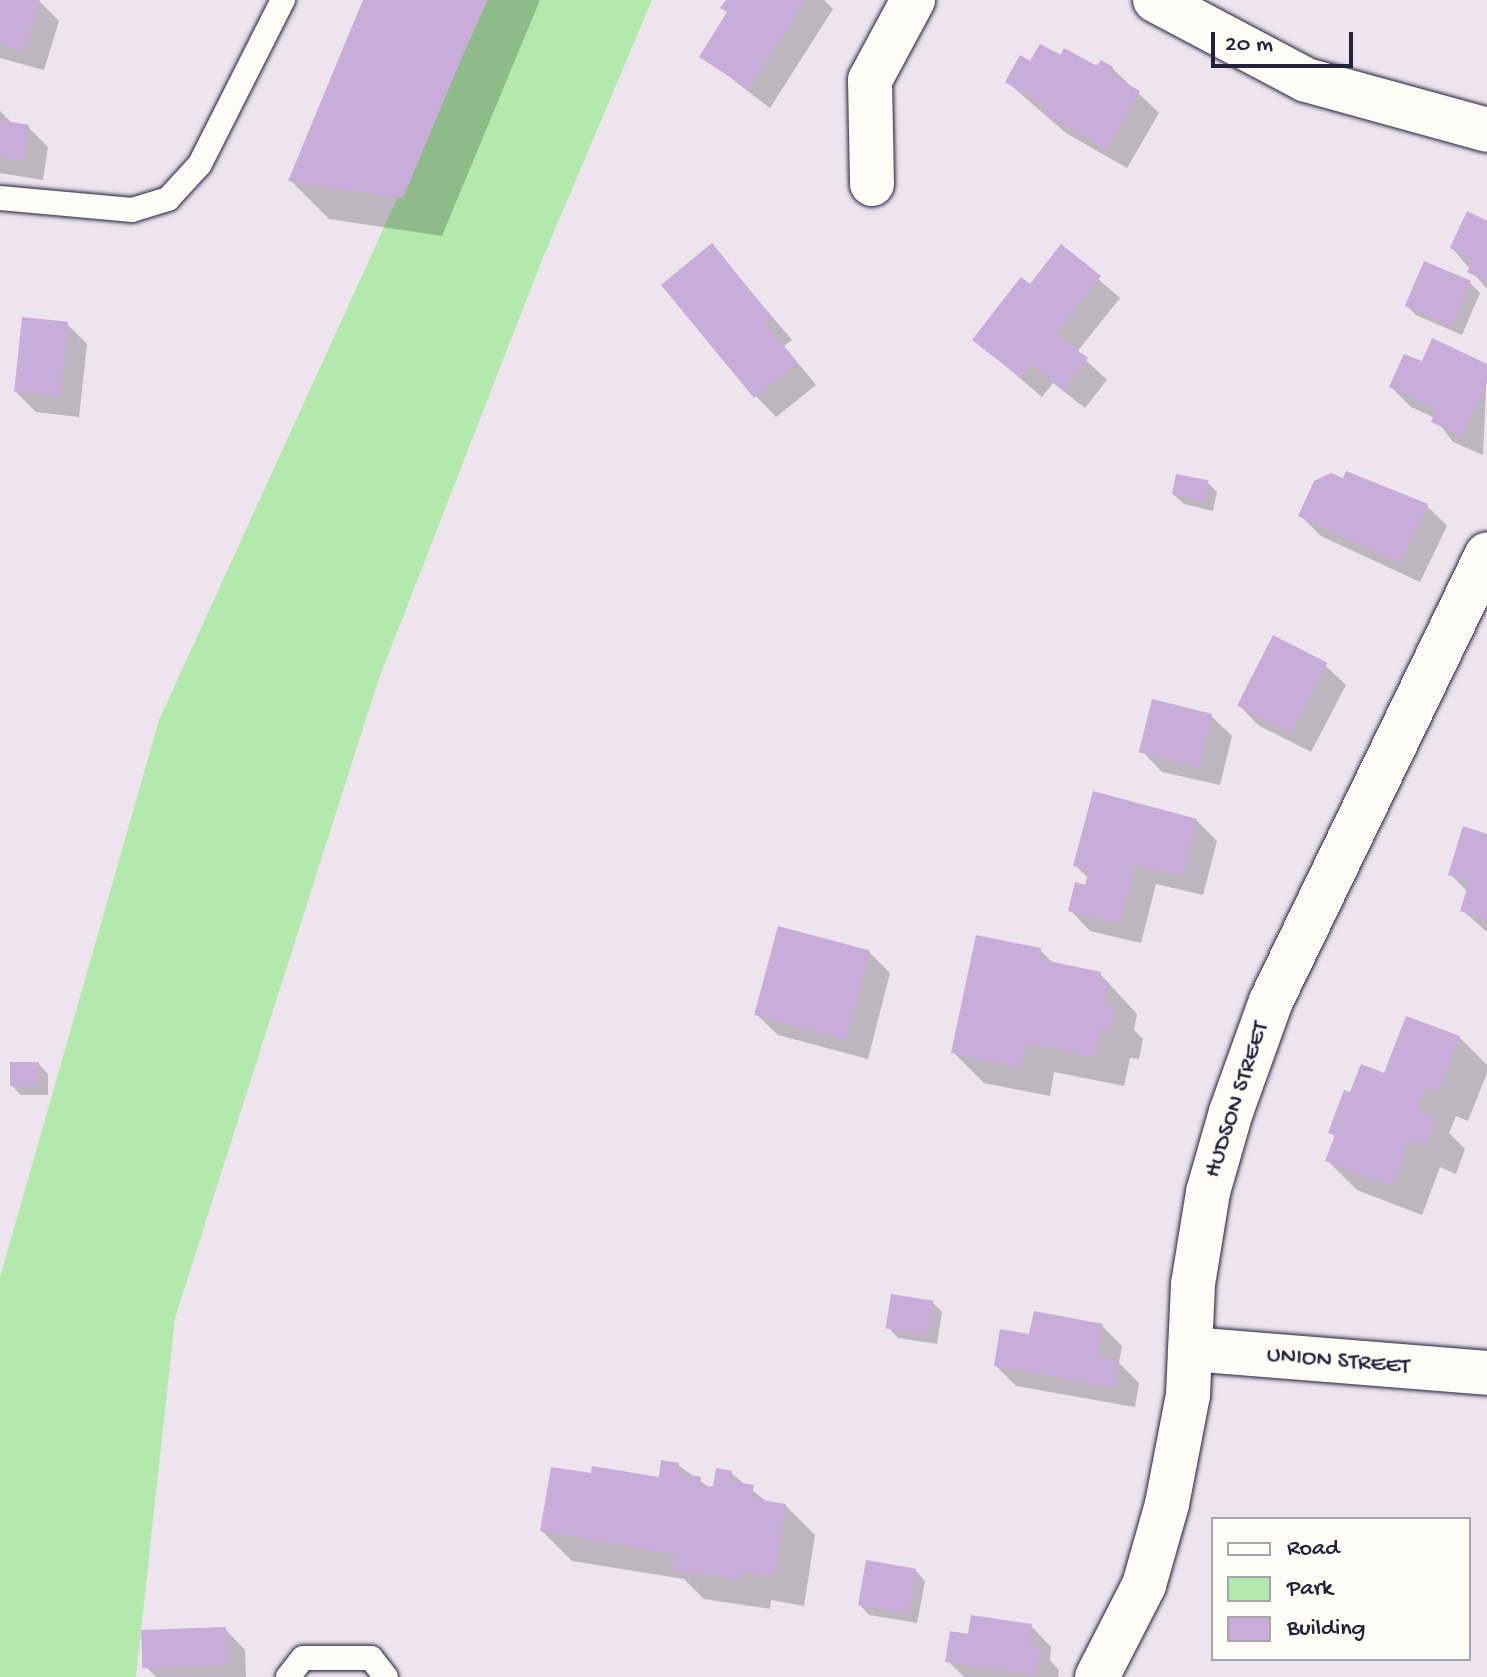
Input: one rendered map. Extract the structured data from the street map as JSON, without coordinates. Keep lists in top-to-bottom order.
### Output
{
  "streets": {
    "street": ["HUDSON STREET", "UNION STREET"]
  },
  "crossings": [
    ["HUDSON STREET", "UNION STREET"]
  ],
  "legend": ["Road", "Park", "Building"],
  "scale_bar": "20 m"
}
